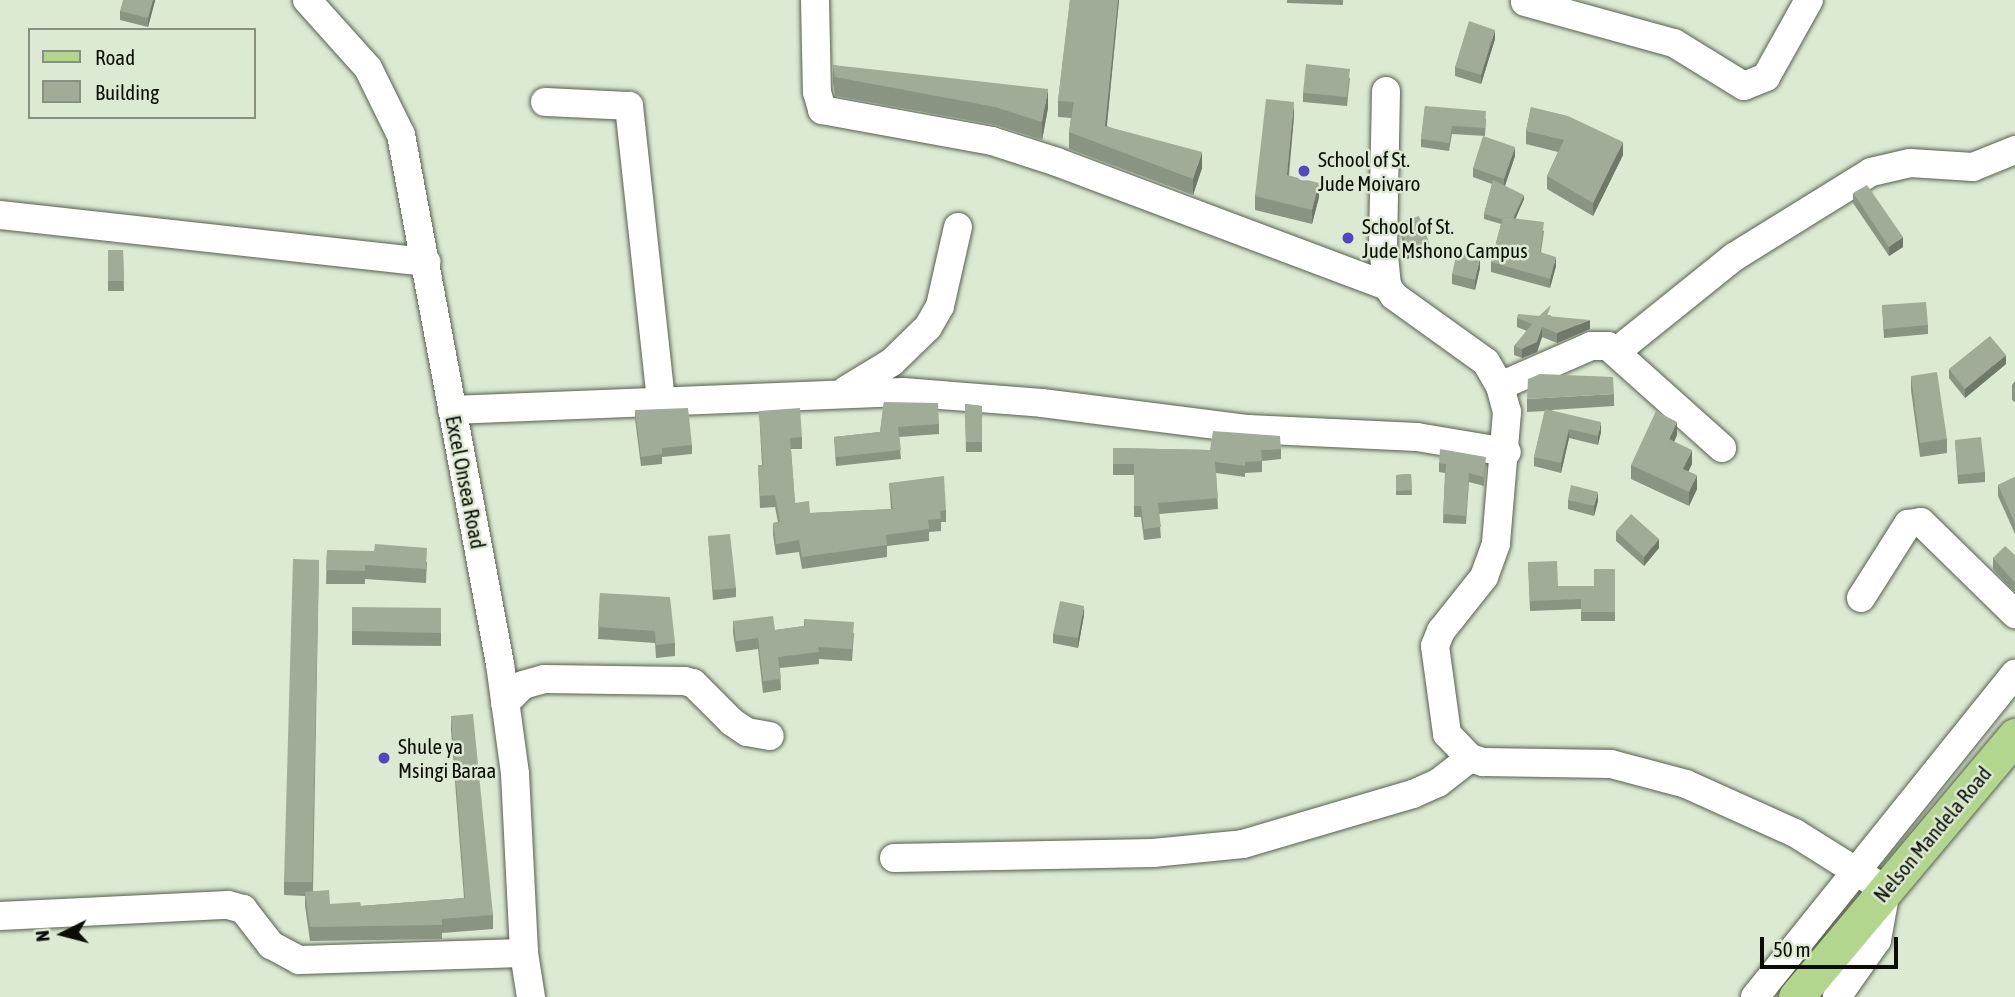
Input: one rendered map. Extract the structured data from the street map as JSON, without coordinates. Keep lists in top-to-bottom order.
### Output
{
  "streets": {
    "main road": ["Nelson Mandela Road"],
    "street": ["Excel Onsea Road"]
  },
  "places": ["School of St. Jude Moivaro", "School of St. Jude Mshono Campus", "Shule ya Msingi Baraa"],
  "legend": ["Road", "Building"],
  "scale_bar": "50 m",
  "north": "left"
}
